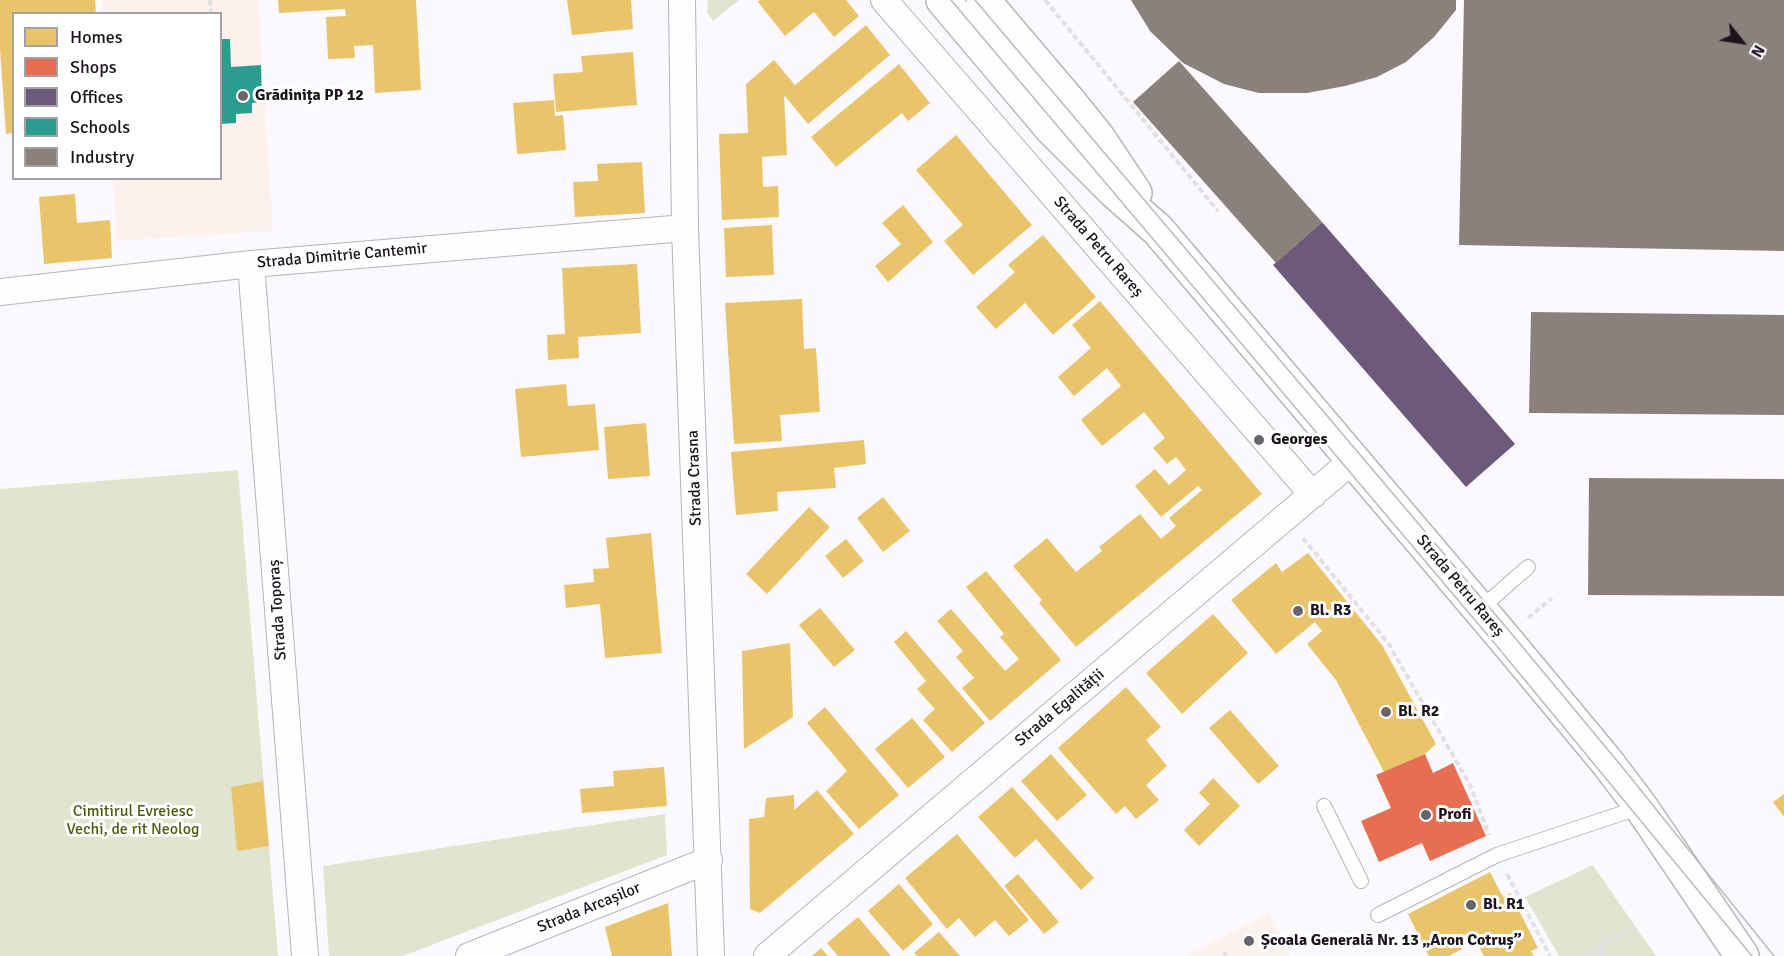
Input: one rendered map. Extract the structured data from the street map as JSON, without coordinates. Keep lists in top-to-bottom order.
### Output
{
  "streets": {
    "main road": ["Strada Petru Rareș"],
    "street": [
      "Strada Dimitrie Cantemir",
      "Strada Crasna",
      "Strada Toporaș",
      "Strada Egalității",
      "Strada Arcașilor"
    ]
  },
  "crossings": [
    ["Strada Petru Rareș", "Strada Egalității"],
    ["Strada Dimitrie Cantemir", "Strada Crasna"],
    ["Strada Dimitrie Cantemir", "Strada Toporaș"],
    ["Strada Crasna", "Strada Arcașilor"]
  ],
  "parks": ["Cimitirul Evreiesc Vechi, de rit Neolog"],
  "places": [
    "Grădinița PP 12",
    "Georges",
    "Bl. R3",
    "Bl. R2",
    "Profi",
    "Bl. R1",
    "Școala Generală Nr. 13 „Aron Cotruș”"
  ],
  "legend": [
    "Homes",
    "Shops",
    "Offices",
    "Schools",
    "Industry"
  ],
  "north": "bottom right"
}
